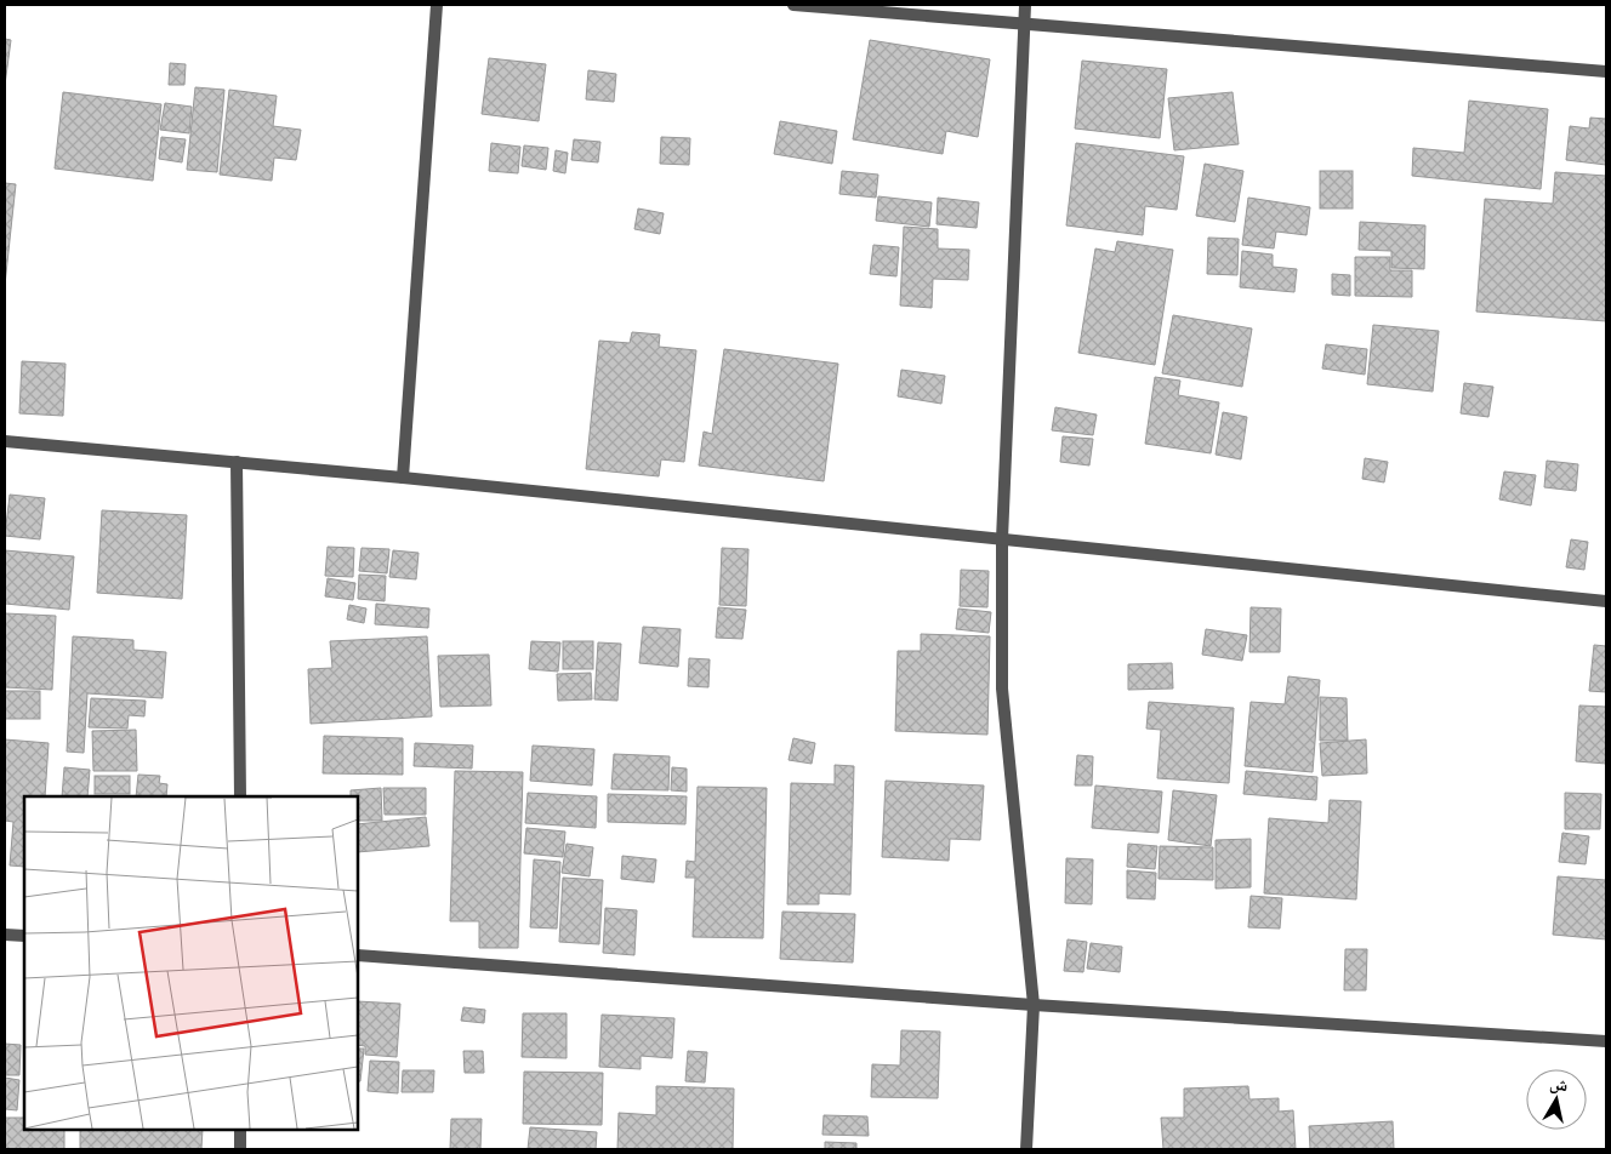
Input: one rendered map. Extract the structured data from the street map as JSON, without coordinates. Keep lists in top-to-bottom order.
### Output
{
  "north": "top"
}
